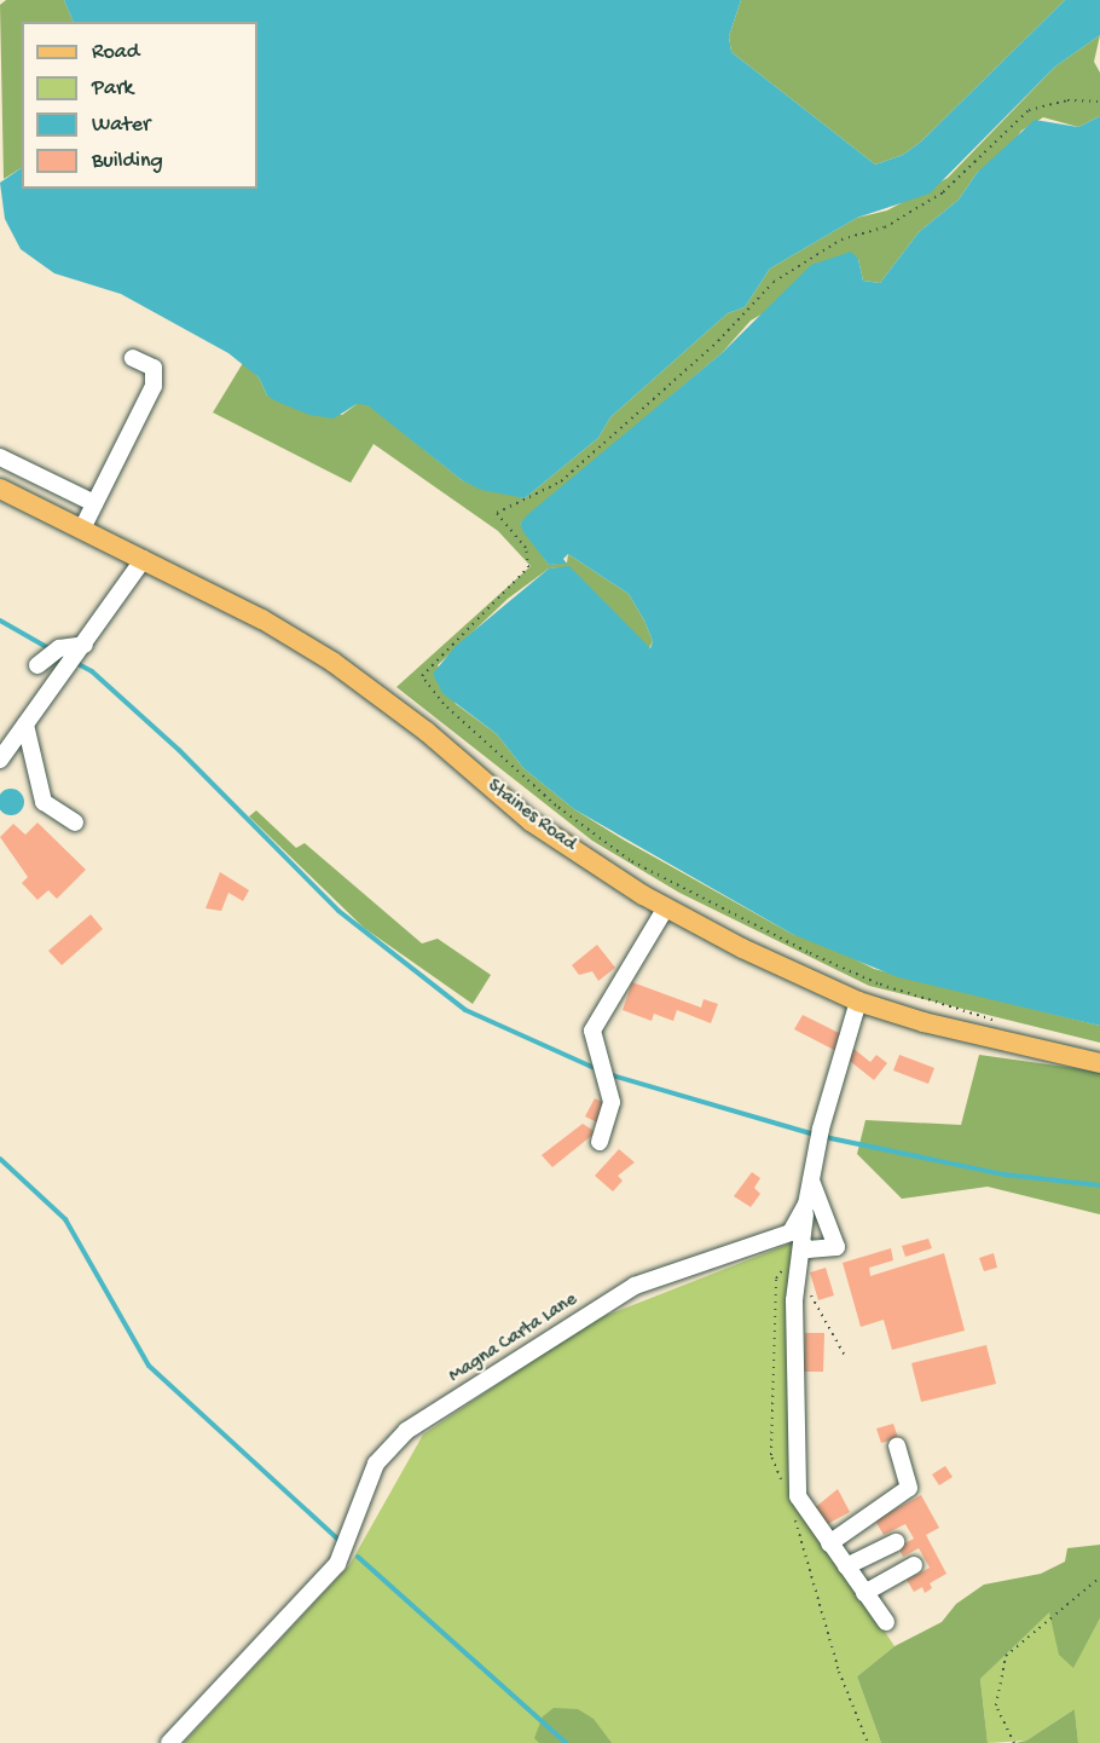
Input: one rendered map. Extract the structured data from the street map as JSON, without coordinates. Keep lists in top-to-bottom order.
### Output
{
  "streets": {
    "main road": ["Staines Road"],
    "street": ["Magna Carta Lane"]
  },
  "crossings": [
    ["Staines Road", "Magna Carta Lane"]
  ],
  "legend": [
    "Road",
    "Park",
    "Water",
    "Building"
  ]
}
